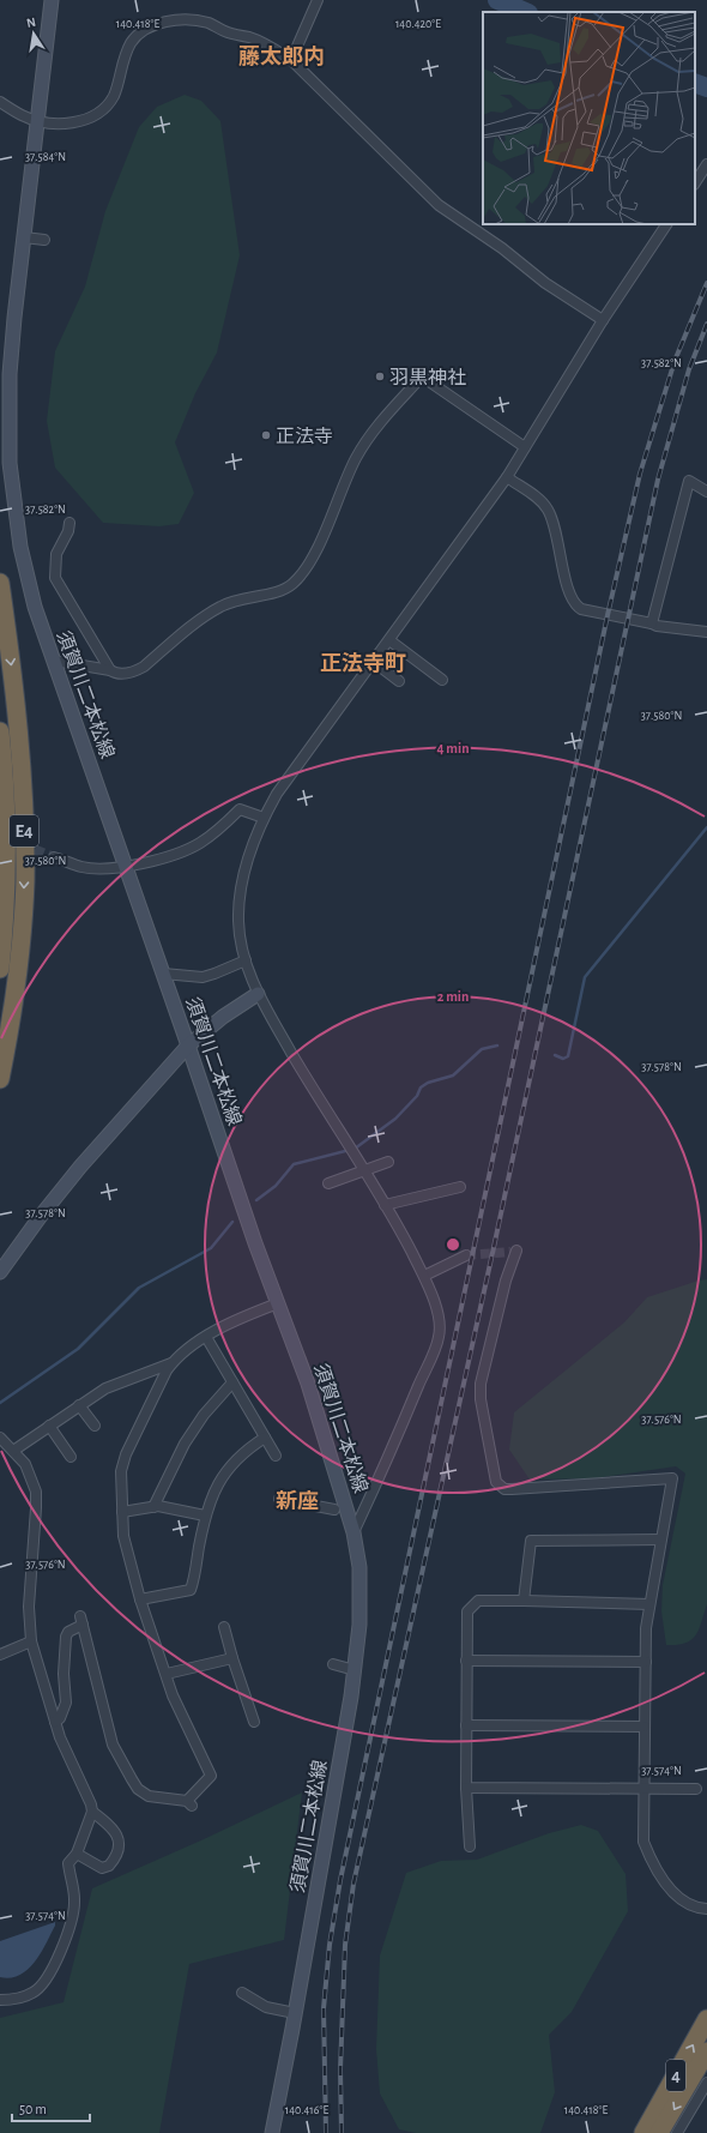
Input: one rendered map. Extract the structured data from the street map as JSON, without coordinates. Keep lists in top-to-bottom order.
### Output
{
  "streets": {
    "highway": ["E4", "4"],
    "main road": ["須賀川二本松線"]
  },
  "districts": ["藤太郎内", "正法寺町", "新座"],
  "places": ["羽黒神社", "正法寺"],
  "scale_bar": "50 m",
  "north": "top",
  "coordinates": [
    "140.418°E",
    "140.420°E",
    "37.584°N",
    "37.582°N",
    "37.580°N",
    "37.578°N",
    "37.576°N",
    "37.574°N",
    "140.416°E"
  ],
  "rings": ["4 min", "2 min"]
}
